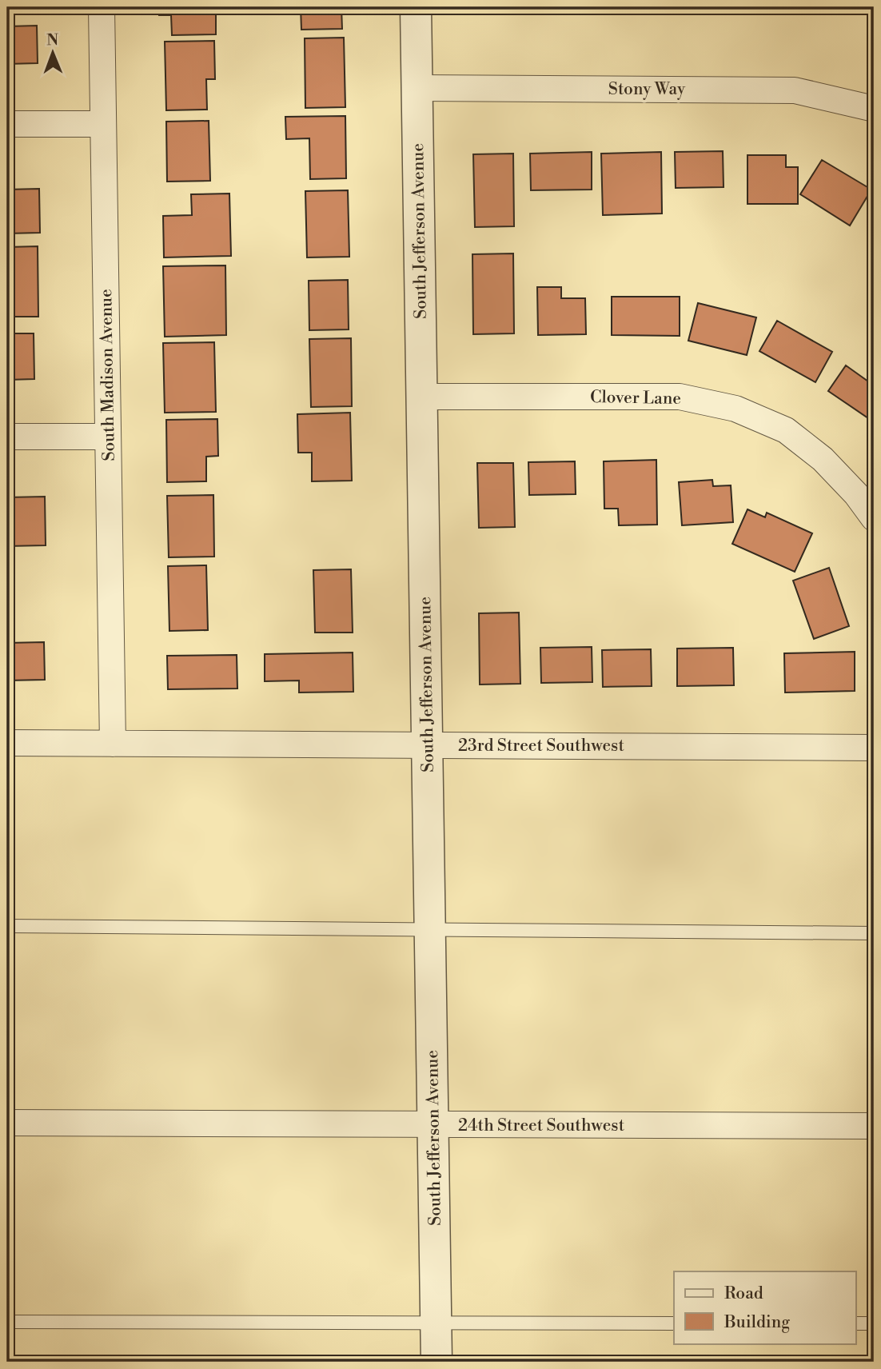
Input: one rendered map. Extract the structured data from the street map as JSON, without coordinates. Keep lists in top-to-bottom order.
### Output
{
  "streets": {
    "street": [
      "Stony Way",
      "South Jefferson Avenue",
      "South Madison Avenue",
      "Clover Lane",
      "23rd Street Southwest",
      "24th Street Southwest"
    ]
  },
  "crossings": [
    ["Stony Way", "South Jefferson Avenue"],
    ["South Jefferson Avenue", "Clover Lane"],
    ["South Jefferson Avenue", "23rd Street Southwest"],
    ["South Jefferson Avenue", "24th Street Southwest"],
    ["South Madison Avenue", "23rd Street Southwest"]
  ],
  "legend": ["Road", "Building"],
  "north": "top"
}
